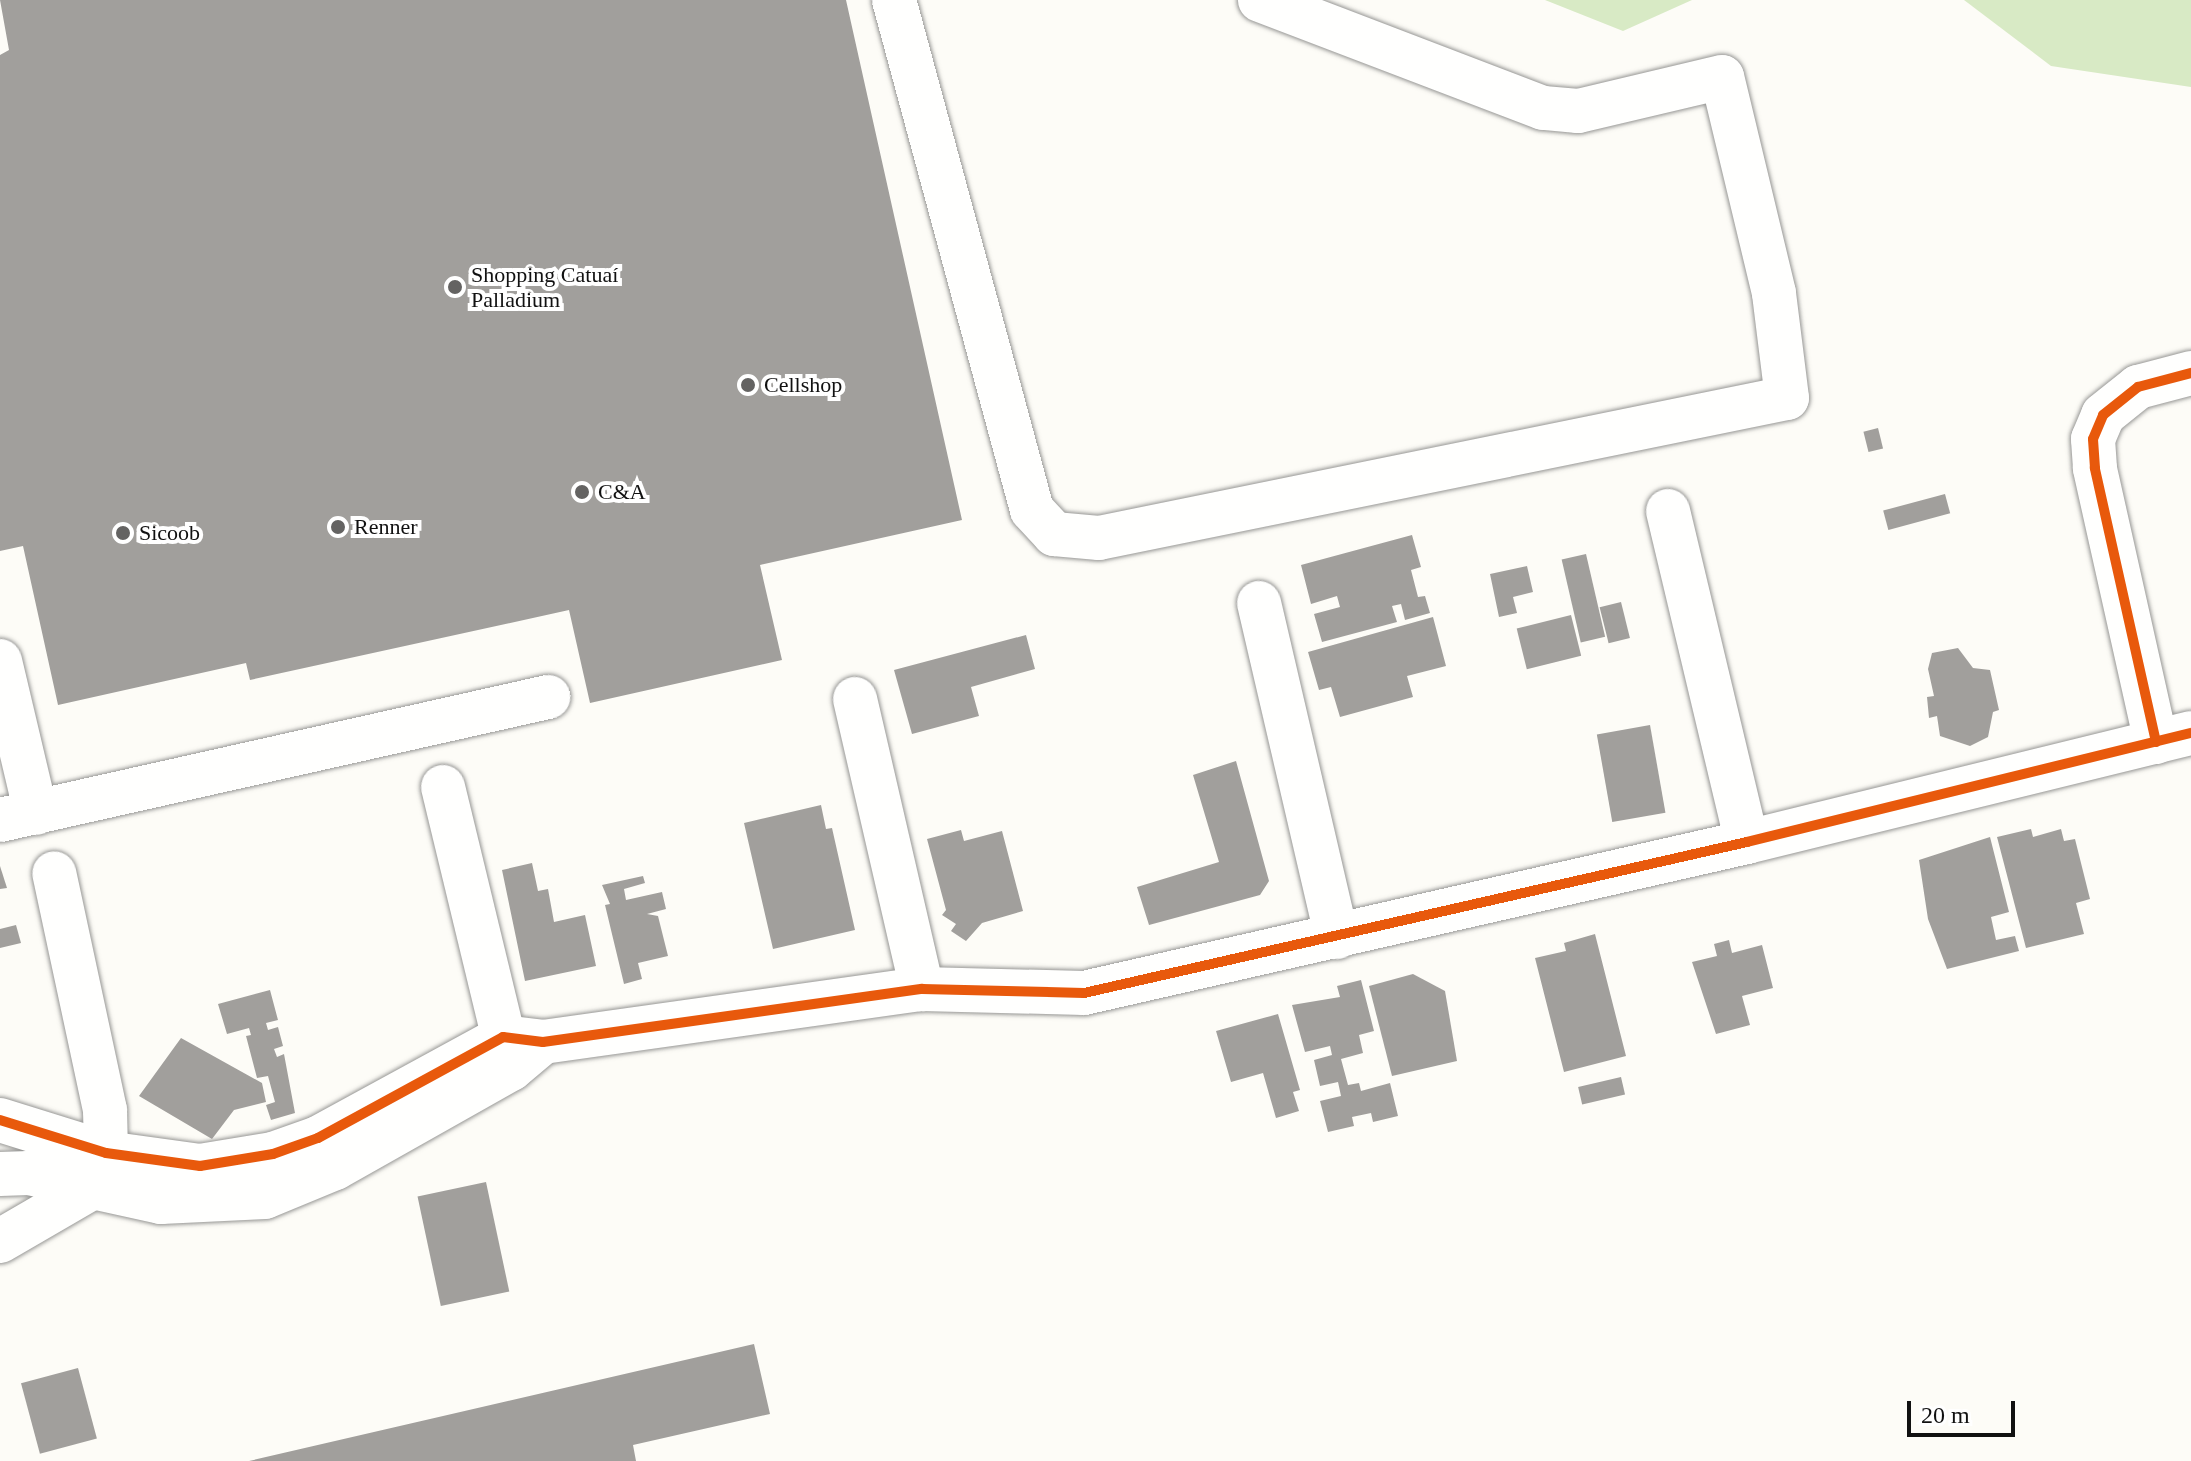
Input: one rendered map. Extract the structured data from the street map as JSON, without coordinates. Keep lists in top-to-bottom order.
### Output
{
  "places": [
    "Shopping Catuaí Palladium",
    "Cellshop",
    "C&A",
    "Renner",
    "Sicoob"
  ],
  "scale_bar": "20 m"
}
